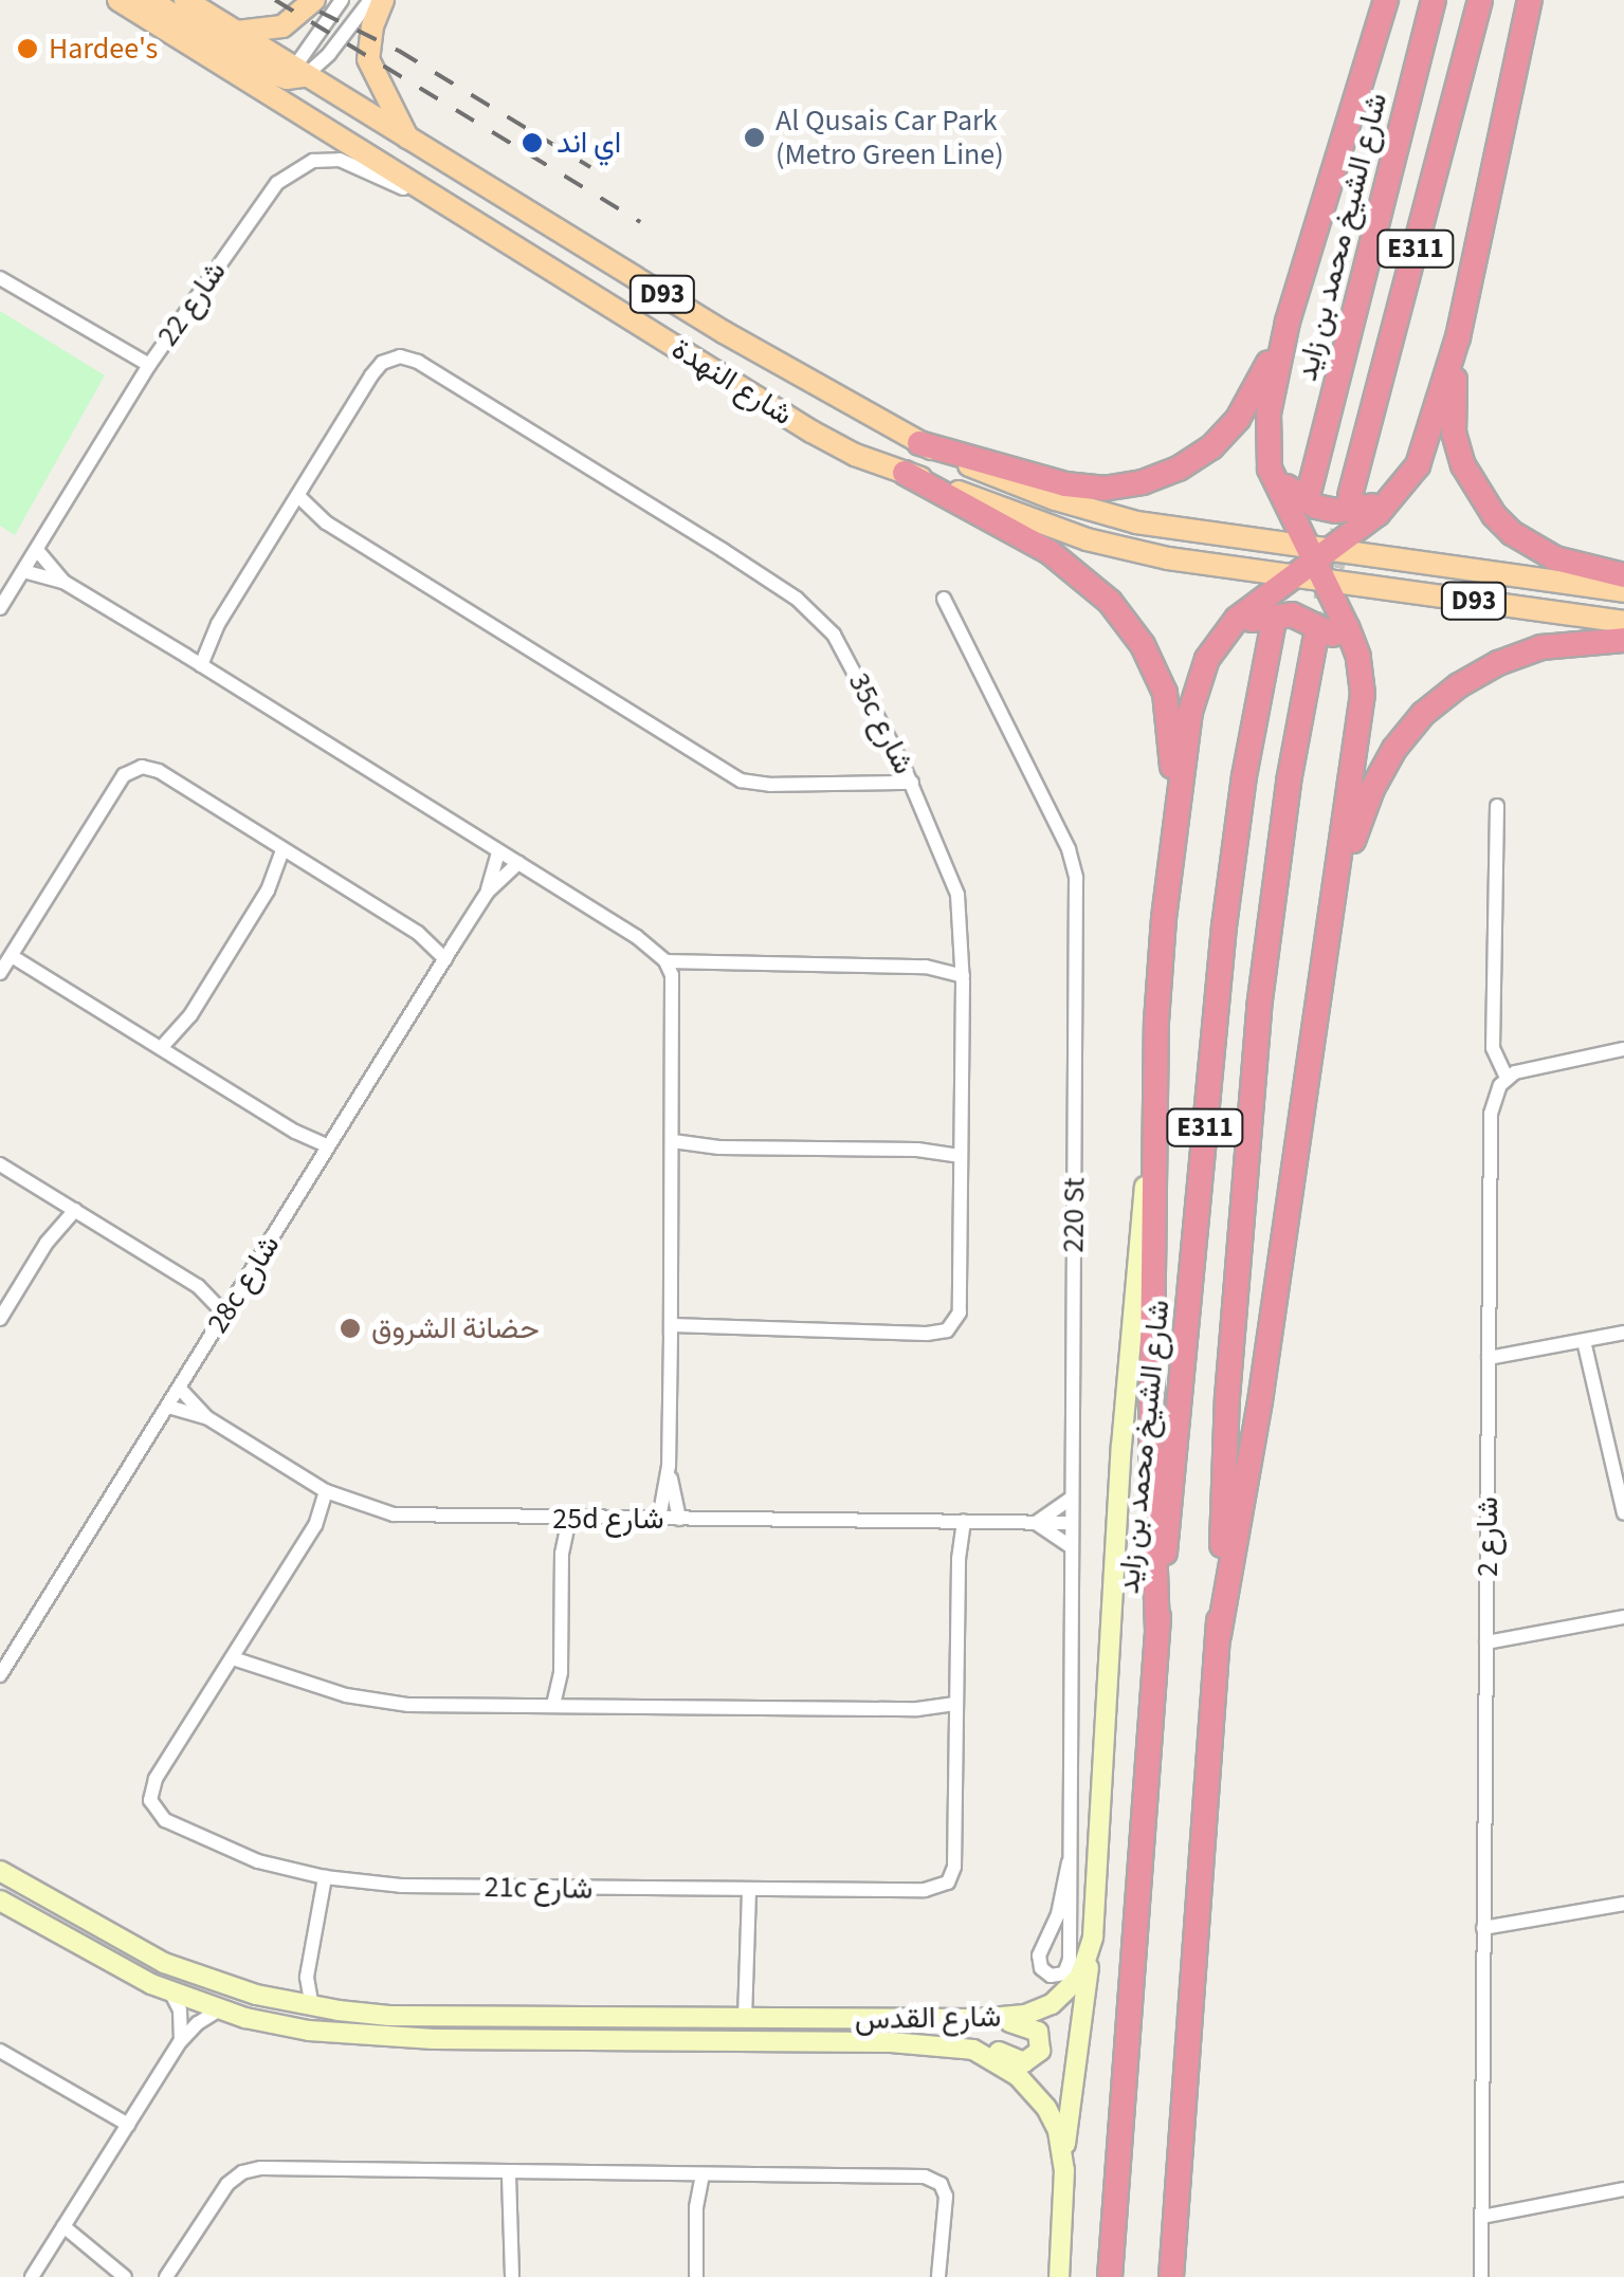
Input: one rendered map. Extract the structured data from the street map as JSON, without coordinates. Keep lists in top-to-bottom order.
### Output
{
  "streets": {
    "highway": ["شارع الشيخ محمد بن زايد", "E311"],
    "main road": ["D93", "شارع النهدة", "شارع القدس"],
    "street": [
      "شارع 22",
      "35c شارع",
      "220 St",
      "28c شارع",
      "25d شارع",
      "شارع 2",
      "21c شارع"
    ]
  },
  "crossings": [
    ["D93", "شارع النهدة"],
    ["شارع 22", "شارع النهدة"],
    ["220 St", "25d شارع"],
    ["28c شارع", "25d شارع"]
  ],
  "places": [
    "Hardee's",
    "Al Qusais Car Park (Metro Green Line)",
    "اي اند",
    "حضانة الشروق"
  ]
}
